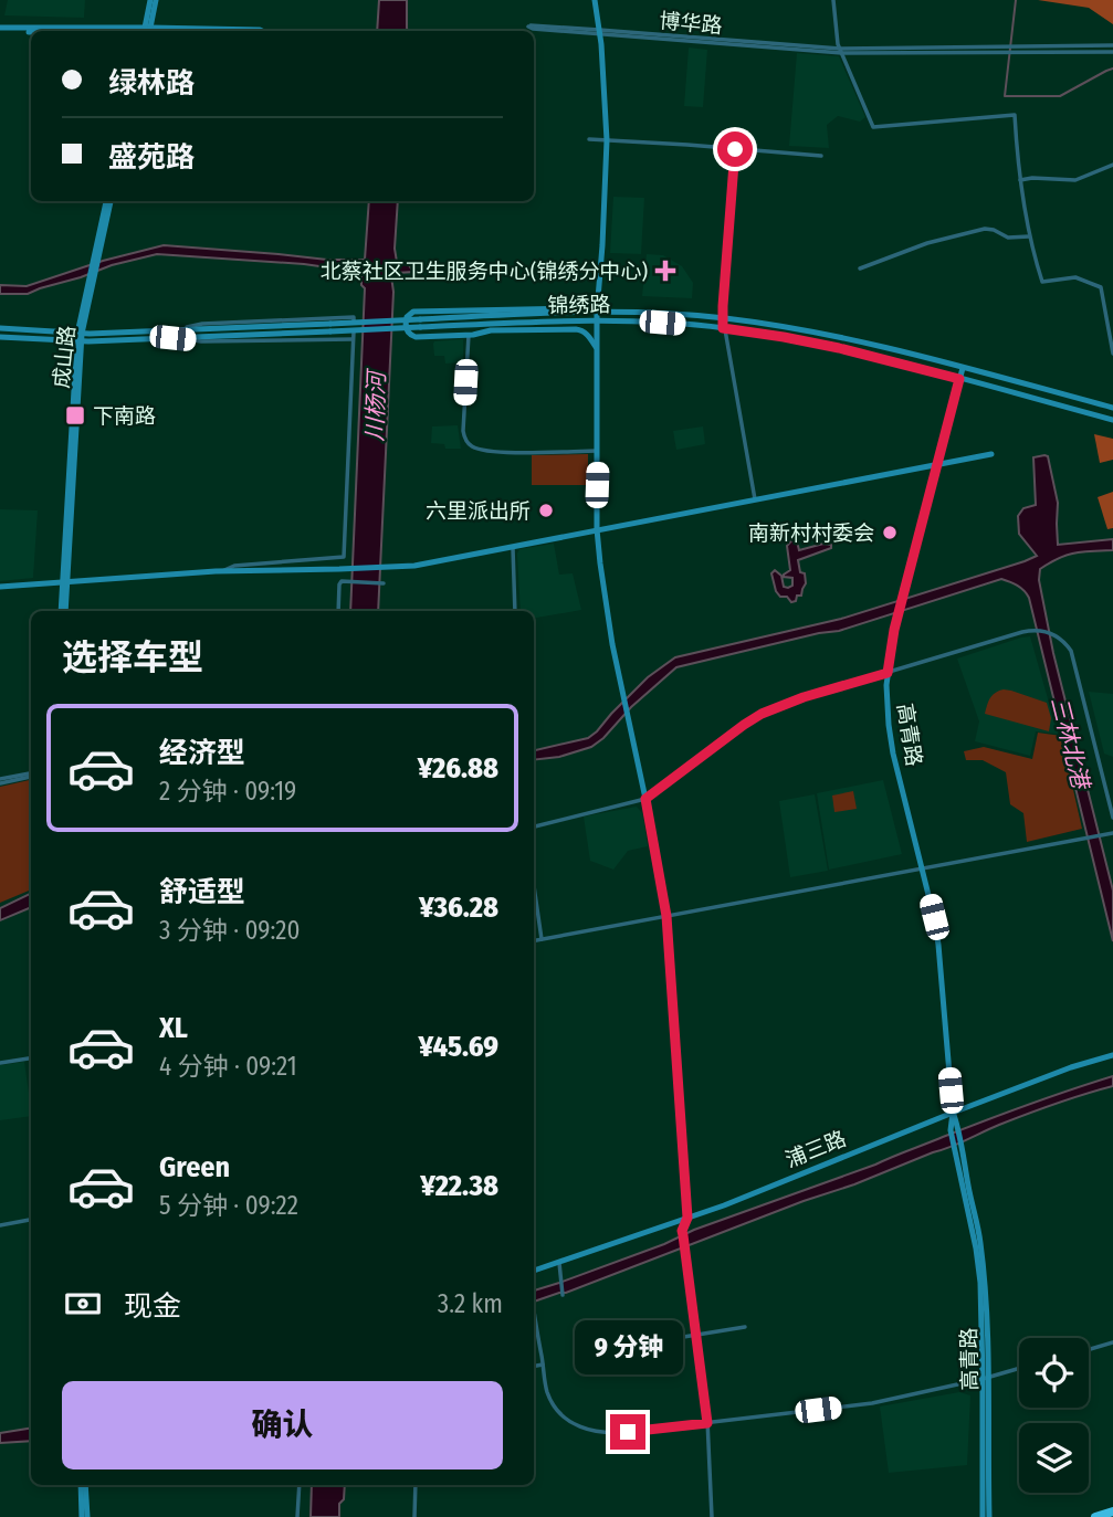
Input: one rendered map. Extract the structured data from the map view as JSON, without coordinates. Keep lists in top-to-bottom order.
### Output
{
  "streets": {
    "main road": [
      "锦绣路",
      "成山路",
      "高青路",
      "浦三路"
    ],
    "street": ["博华路"]
  },
  "crossings": [
    ["锦绣路", "成山路"],
    ["锦绣路", "高青路"],
    ["高青路", "浦三路"]
  ],
  "water": ["川杨河", "三林北港"],
  "places": {
    "health": ["北蔡社区卫生服务中心(锦绣分中心)"],
    "transit": ["下南路"],
    "other": ["六里派出所", "南新村村委会"]
  },
  "page": {
    "banner": ["绿林路", "盛苑路"],
    "heading": "选择车型",
    "list": [
      {
        "name": "经济型",
        "note": "2 分钟 · 09:19",
        "value": "¥26.88"
      },
      {
        "name": "舒适型",
        "note": "3 分钟 · 09:20",
        "value": "¥36.28"
      },
      {
        "name": "XL",
        "note": "4 分钟 · 09:21",
        "value": "¥45.69"
      },
      {
        "name": "Green",
        "note": "5 分钟 · 09:22",
        "value": "¥22.38"
      }
    ],
    "pay": ["现金", "3.2 km"],
    "bubble": "9 分钟",
    "buttons": "确认"
  }
}
